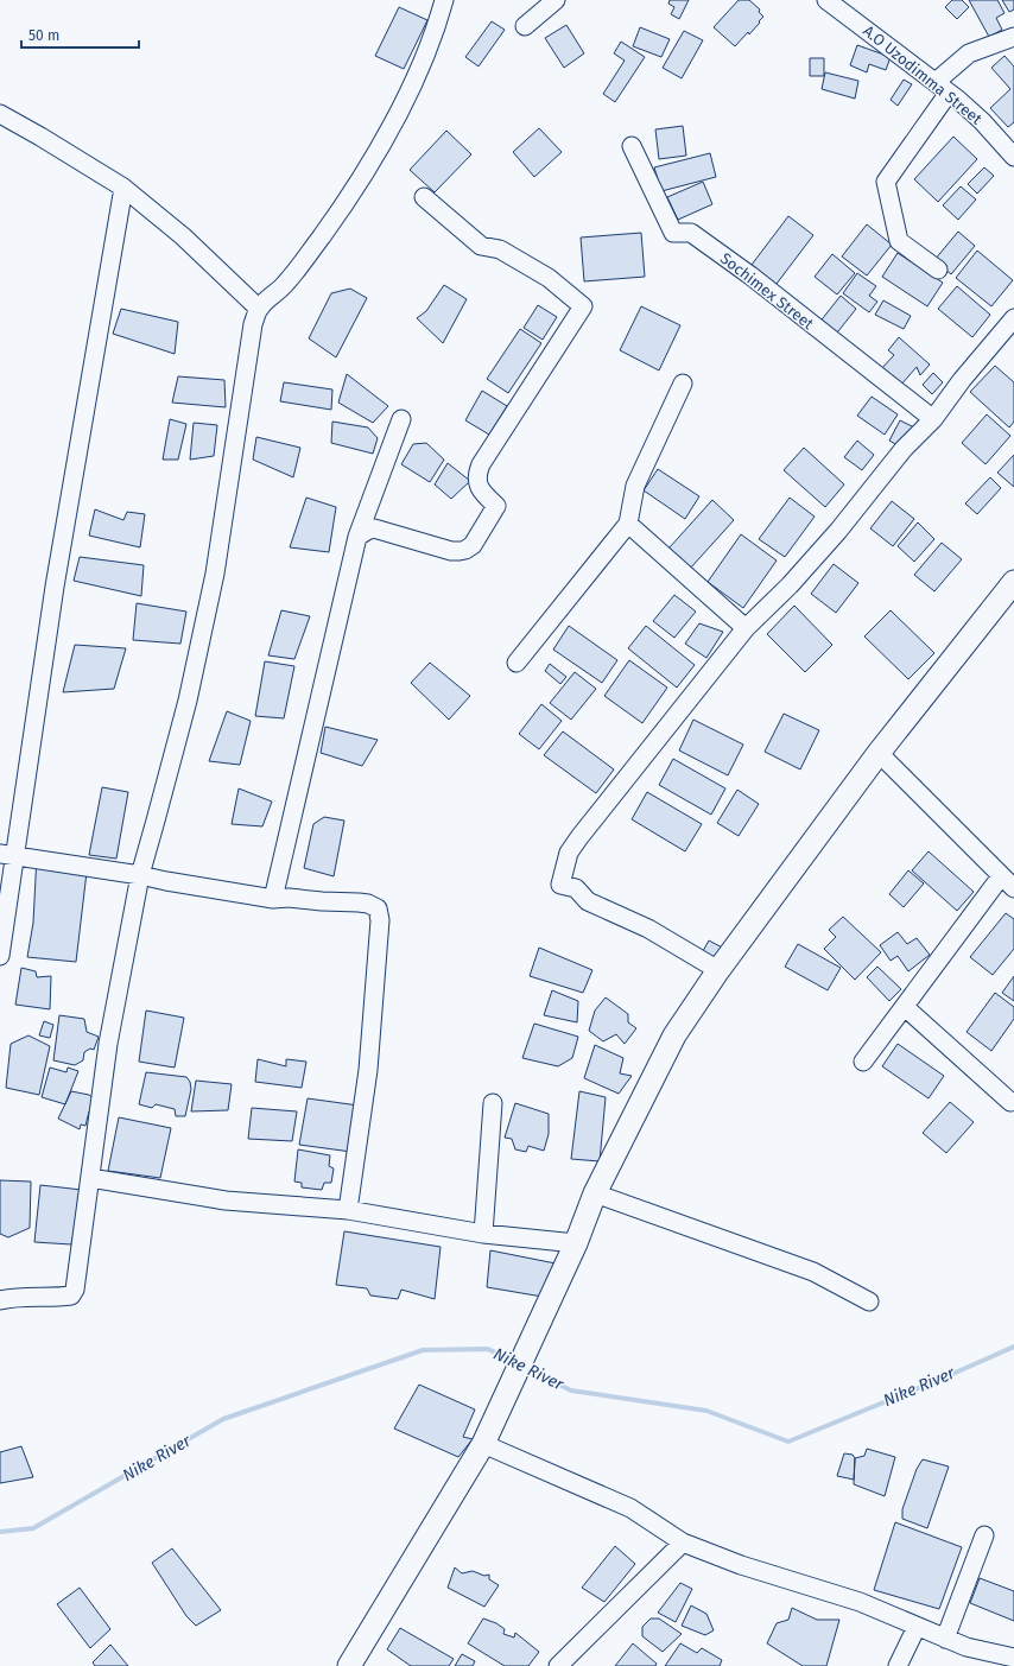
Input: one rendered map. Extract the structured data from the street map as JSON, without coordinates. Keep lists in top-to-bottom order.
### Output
{
  "streets": {
    "street": ["A.O Uzodimma Street", "Sochimex Street"]
  },
  "water": ["Nike River"],
  "scale_bar": "50 m"
}
